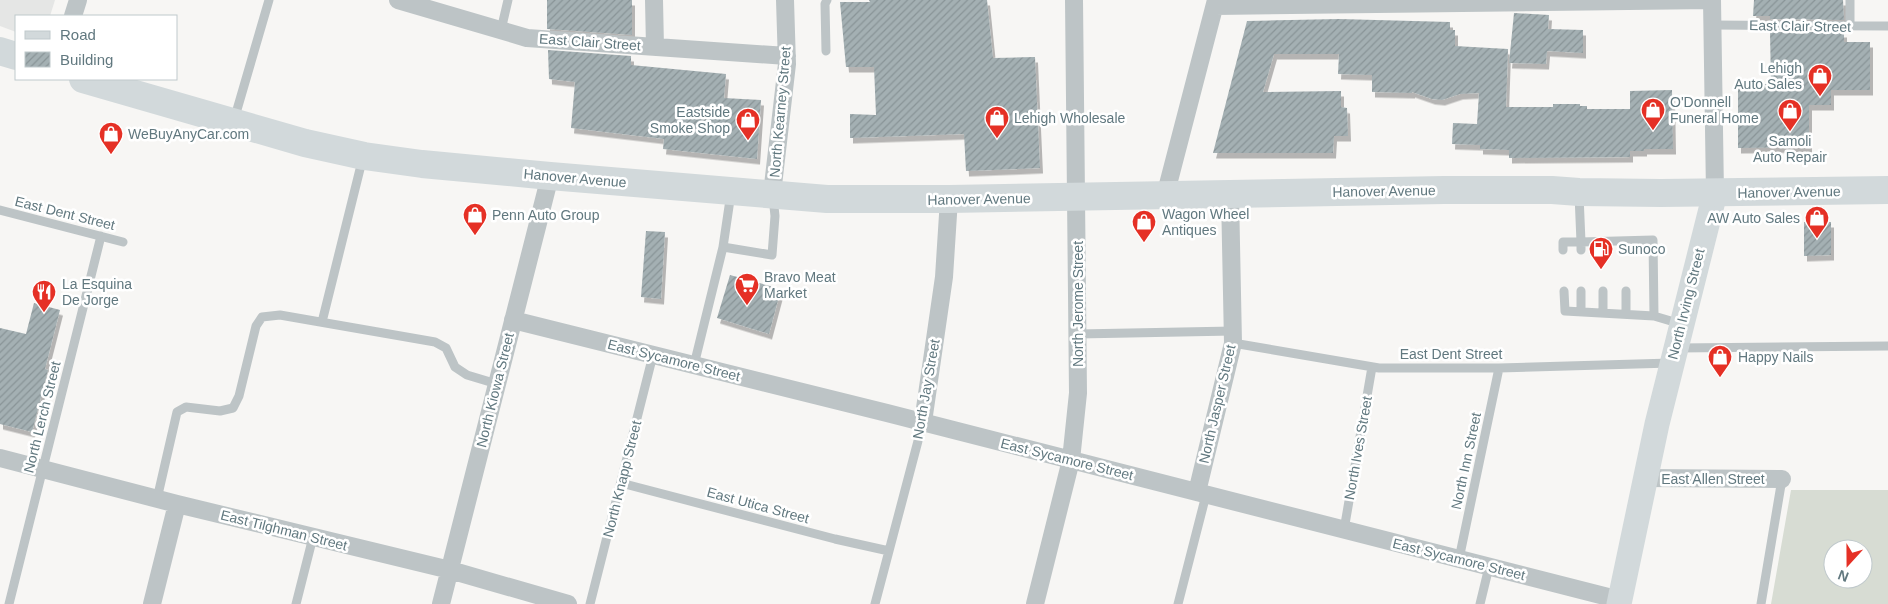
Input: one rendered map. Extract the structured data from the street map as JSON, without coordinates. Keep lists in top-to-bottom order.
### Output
{
  "streets": {
    "main road": ["Hanover Avenue", "North Irving Street"],
    "street": [
      "East Clair Street",
      "North Kearney Street",
      "North Jerome Street",
      "East Sycamore Street",
      "North Jay Street",
      "North Kiowa Street",
      "North Jasper Street",
      "East Allen Street",
      "East Tilghman Street"
    ],
    "lane": [
      "East Dent Street",
      "North Lerch Street",
      "North Ives Street",
      "North Inn Street",
      "North Knapp Street",
      "East Utica Street"
    ]
  },
  "crossings": [
    ["East Clair Street", "North Kearney Street"],
    ["East Clair Street", "North Irving Street"],
    ["North Kearney Street", "Hanover Avenue"],
    ["Hanover Avenue", "North Jerome Street"],
    ["Hanover Avenue", "North Irving Street"],
    ["Hanover Avenue", "North Jay Street"],
    ["Hanover Avenue", "North Kiowa Street"],
    ["Hanover Avenue", "North Jasper Street"],
    ["East Dent Street", "North Jerome Street"],
    ["East Dent Street", "North Irving Street"],
    ["East Dent Street", "North Jasper Street"],
    ["East Dent Street", "North Lerch Street"],
    ["East Dent Street", "North Ives Street"],
    ["East Dent Street", "North Inn Street"],
    ["North Jerome Street", "East Sycamore Street"],
    ["North Irving Street", "East Sycamore Street"],
    ["North Irving Street", "East Allen Street"],
    ["East Sycamore Street", "North Jay Street"],
    ["East Sycamore Street", "North Kiowa Street"],
    ["East Sycamore Street", "North Jasper Street"],
    ["East Sycamore Street", "North Ives Street"],
    ["East Sycamore Street", "North Inn Street"],
    ["East Sycamore Street", "North Knapp Street"],
    ["North Jay Street", "East Utica Street"],
    ["North Kiowa Street", "East Tilghman Street"],
    ["North Lerch Street", "East Tilghman Street"],
    ["North Knapp Street", "East Utica Street"]
  ],
  "places": {
    "shop": [
      "Lehigh Auto Sales",
      "O'Donnell Funeral Home",
      "Samoli Auto Repair",
      "Lehigh Wholesale",
      "Eastside Smoke Shop",
      "WeBuyAnyCar.com",
      "Penn Auto Group",
      "AW Auto Sales",
      "Wagon Wheel Antiques",
      "Happy Nails"
    ],
    "fuel station": ["Sunoco"],
    "supermarket": ["Bravo Meat Market"],
    "restaurant": ["La Esquina De Jorge"]
  },
  "legend": ["Road", "Building"],
  "north": "bottom"
}
